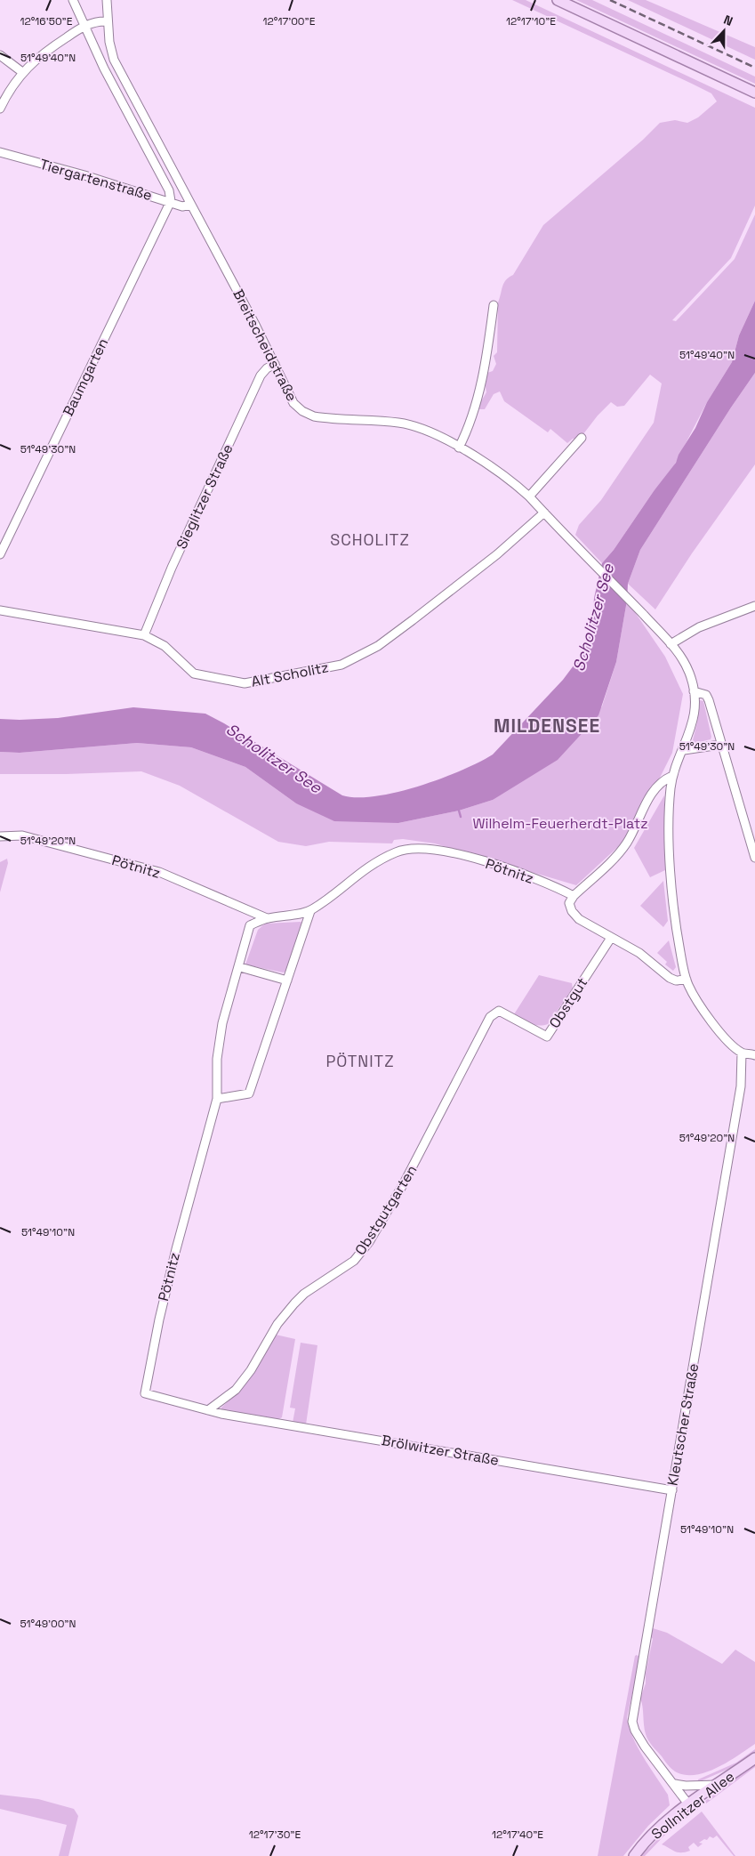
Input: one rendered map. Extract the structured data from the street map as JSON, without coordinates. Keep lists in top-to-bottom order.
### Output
{
  "streets": {
    "main road": ["Sollnitzer Allee"],
    "street": [
      "Tiergartenstraße",
      "Breitscheidstraße",
      "Baumgarten",
      "Sieglitzer Straße",
      "Alt Scholitz",
      "Pötnitz",
      "Obstgut",
      "Obstgutgarten",
      "Kleutscher Straße",
      "Brölwitzer Straße"
    ]
  },
  "crossings": [
    ["Tiergartenstraße", "Breitscheidstraße"],
    ["Tiergartenstraße", "Baumgarten"],
    ["Breitscheidstraße", "Sieglitzer Straße"],
    ["Breitscheidstraße", "Alt Scholitz"],
    ["Sieglitzer Straße", "Alt Scholitz"],
    ["Pötnitz", "Obstgutgarten"],
    ["Pötnitz", "Brölwitzer Straße"],
    ["Obstgut", "Obstgutgarten"],
    ["Obstgutgarten", "Brölwitzer Straße"],
    ["Kleutscher Straße", "Brölwitzer Straße"],
    ["Kleutscher Straße", "Sollnitzer Allee"]
  ],
  "districts": ["SCHOLITZ", "MILDENSEE", "PÖTNITZ"],
  "water": ["Scholitzer See"],
  "parks": ["Wilhelm-Feuerherdt-Platz"],
  "north": "top",
  "coordinates": [
    "12°17'00\"E",
    "12°16'50\"E",
    "12°17'10\"E",
    "51°49'40\"N",
    "51°49'30\"N",
    "51°49'20\"N",
    "51°49'10\"N",
    "51°49'00\"N",
    "12°17'30\"E",
    "12°17'40\"E"
  ]
}
